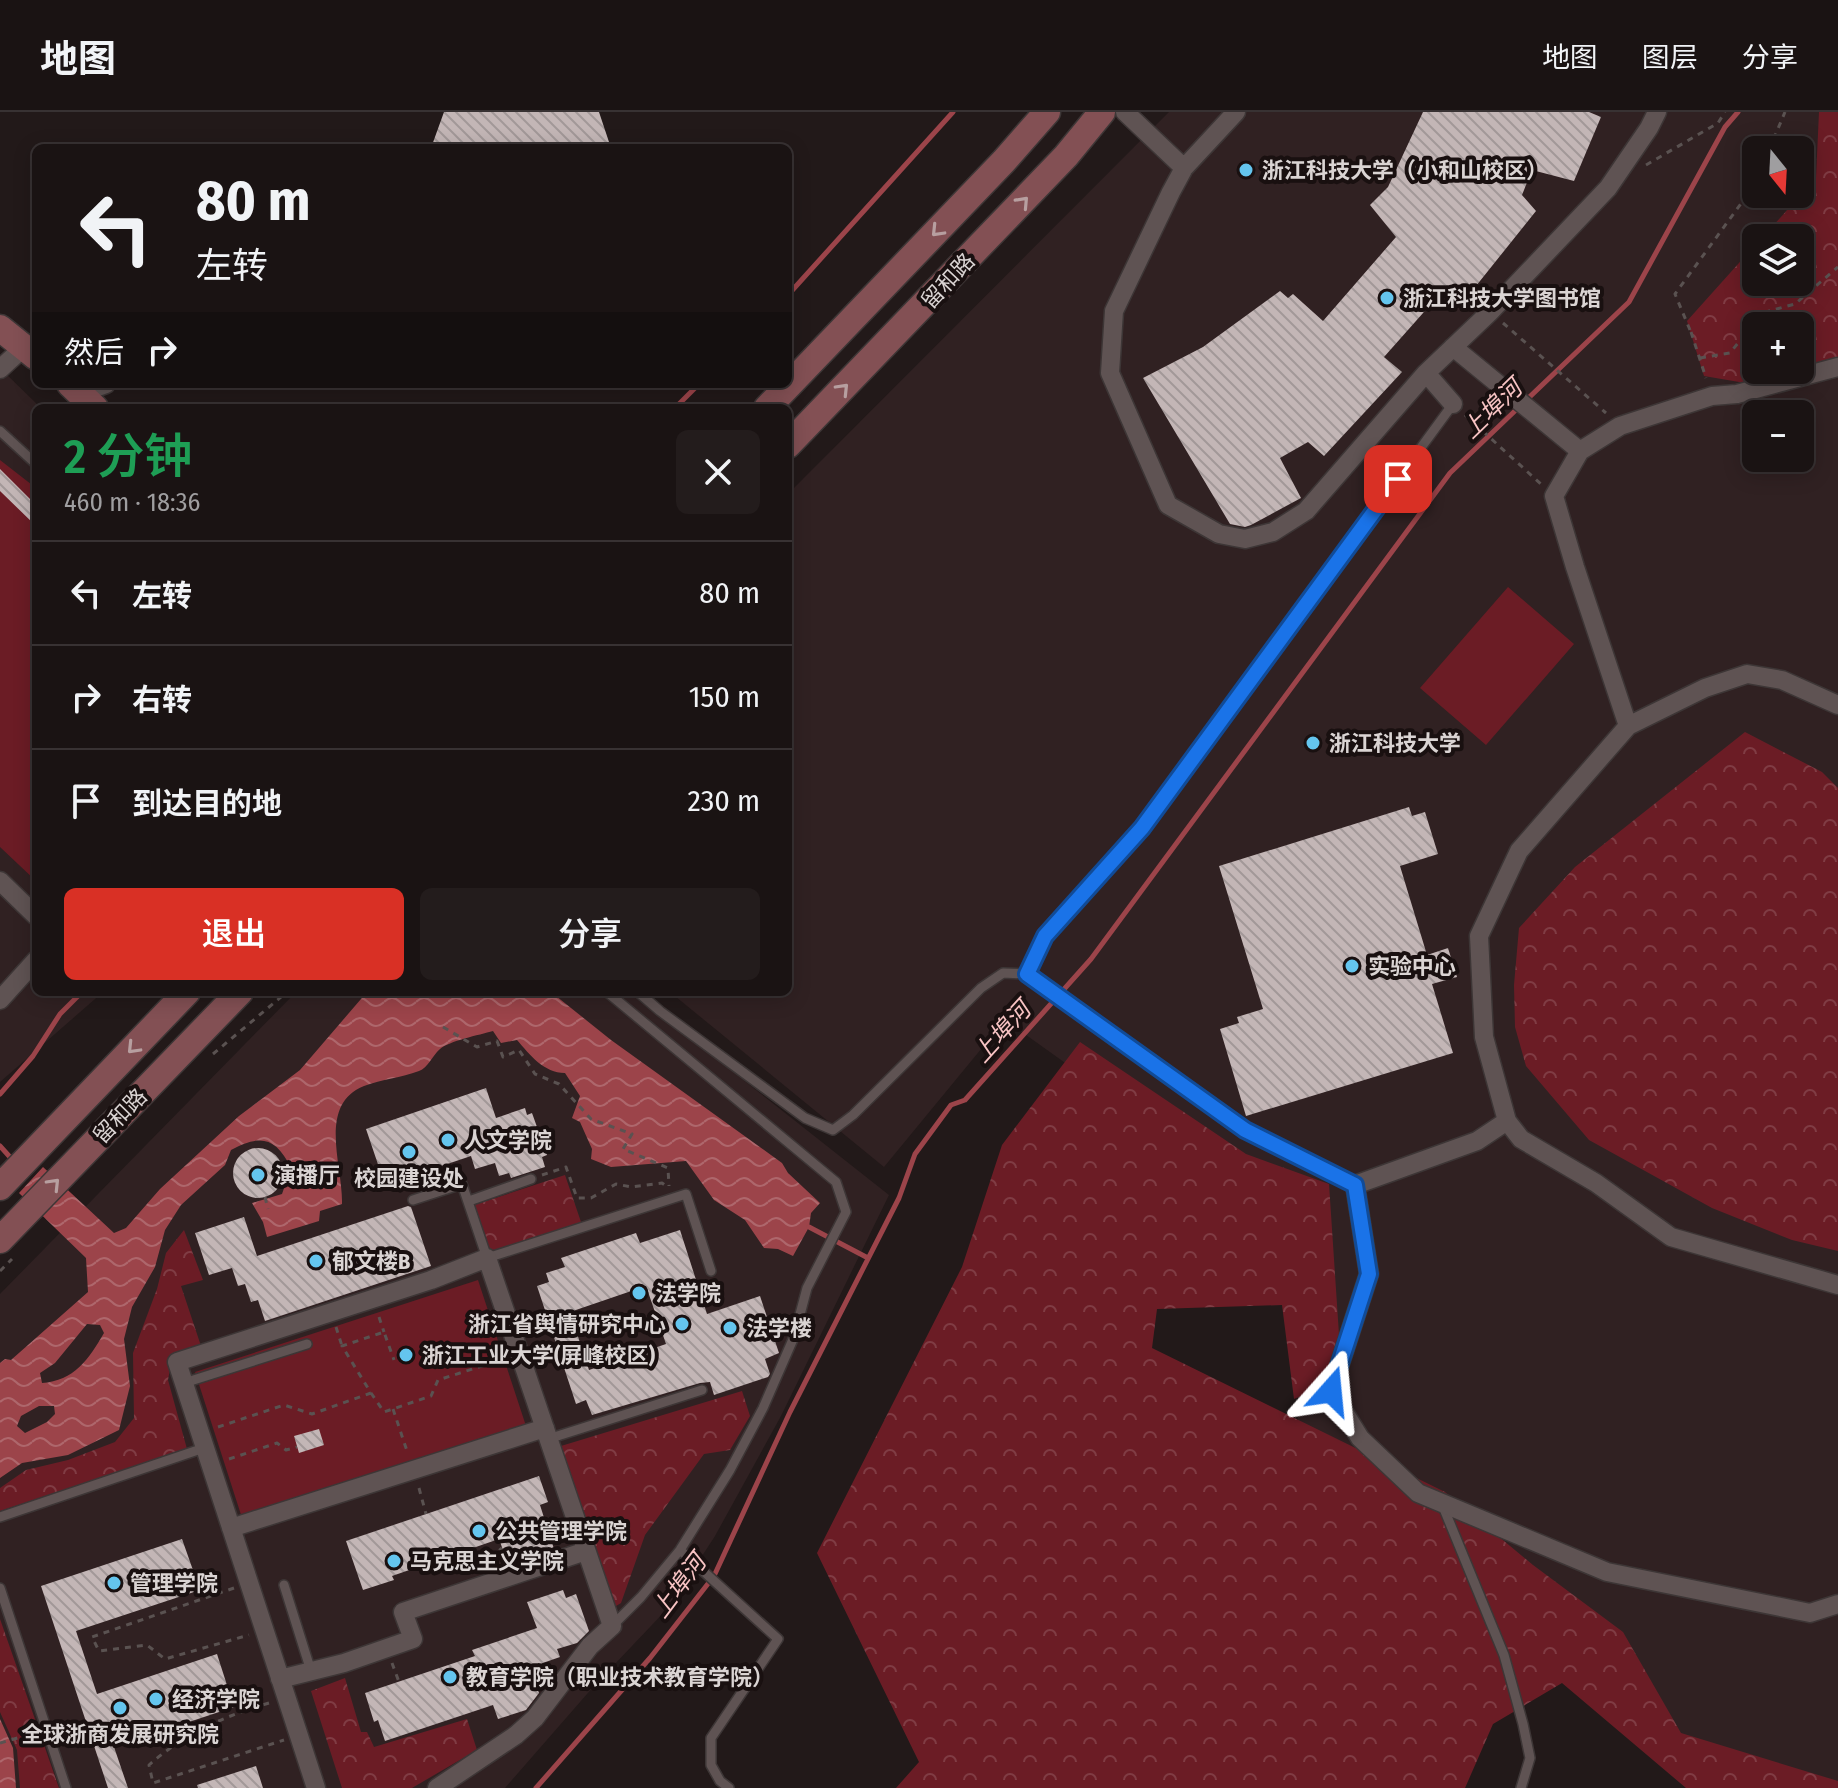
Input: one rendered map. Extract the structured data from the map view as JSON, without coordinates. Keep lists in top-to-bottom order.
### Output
{
  "streets": {
    "main road": ["留和路"]
  },
  "water": ["上埠河"],
  "places": [
    "浙江科技大学（小和山校区）",
    "浙江科技大学图书馆",
    "浙江科技大学",
    "实验中心",
    "人文学院",
    "校园建设处",
    "演播厅",
    "郁文楼B",
    "法学院",
    "浙江省舆情研究中心",
    "法学楼",
    "浙江工业大学(屏峰校区)",
    "公共管理学院",
    "马克思主义学院",
    "管理学院",
    "教育学院（职业技术教育学院）",
    "经济学院",
    "全球浙商发展研究院"
  ],
  "north": "bottom",
  "page": {
    "header": "地图",
    "nav": ["地图", "图层", "分享"],
    "map_buttons": ["+", "−"],
    "turn": ["80 m", "左转"],
    "then": "然后",
    "heading": ["2 分钟", "460 m · 18:36"],
    "list": [
      {
        "name": "左转",
        "value": "80 m"
      },
      {
        "name": "右转",
        "value": "150 m"
      },
      {
        "name": "到达目的地",
        "value": "230 m"
      }
    ],
    "buttons": ["退出", "分享"]
  }
}
